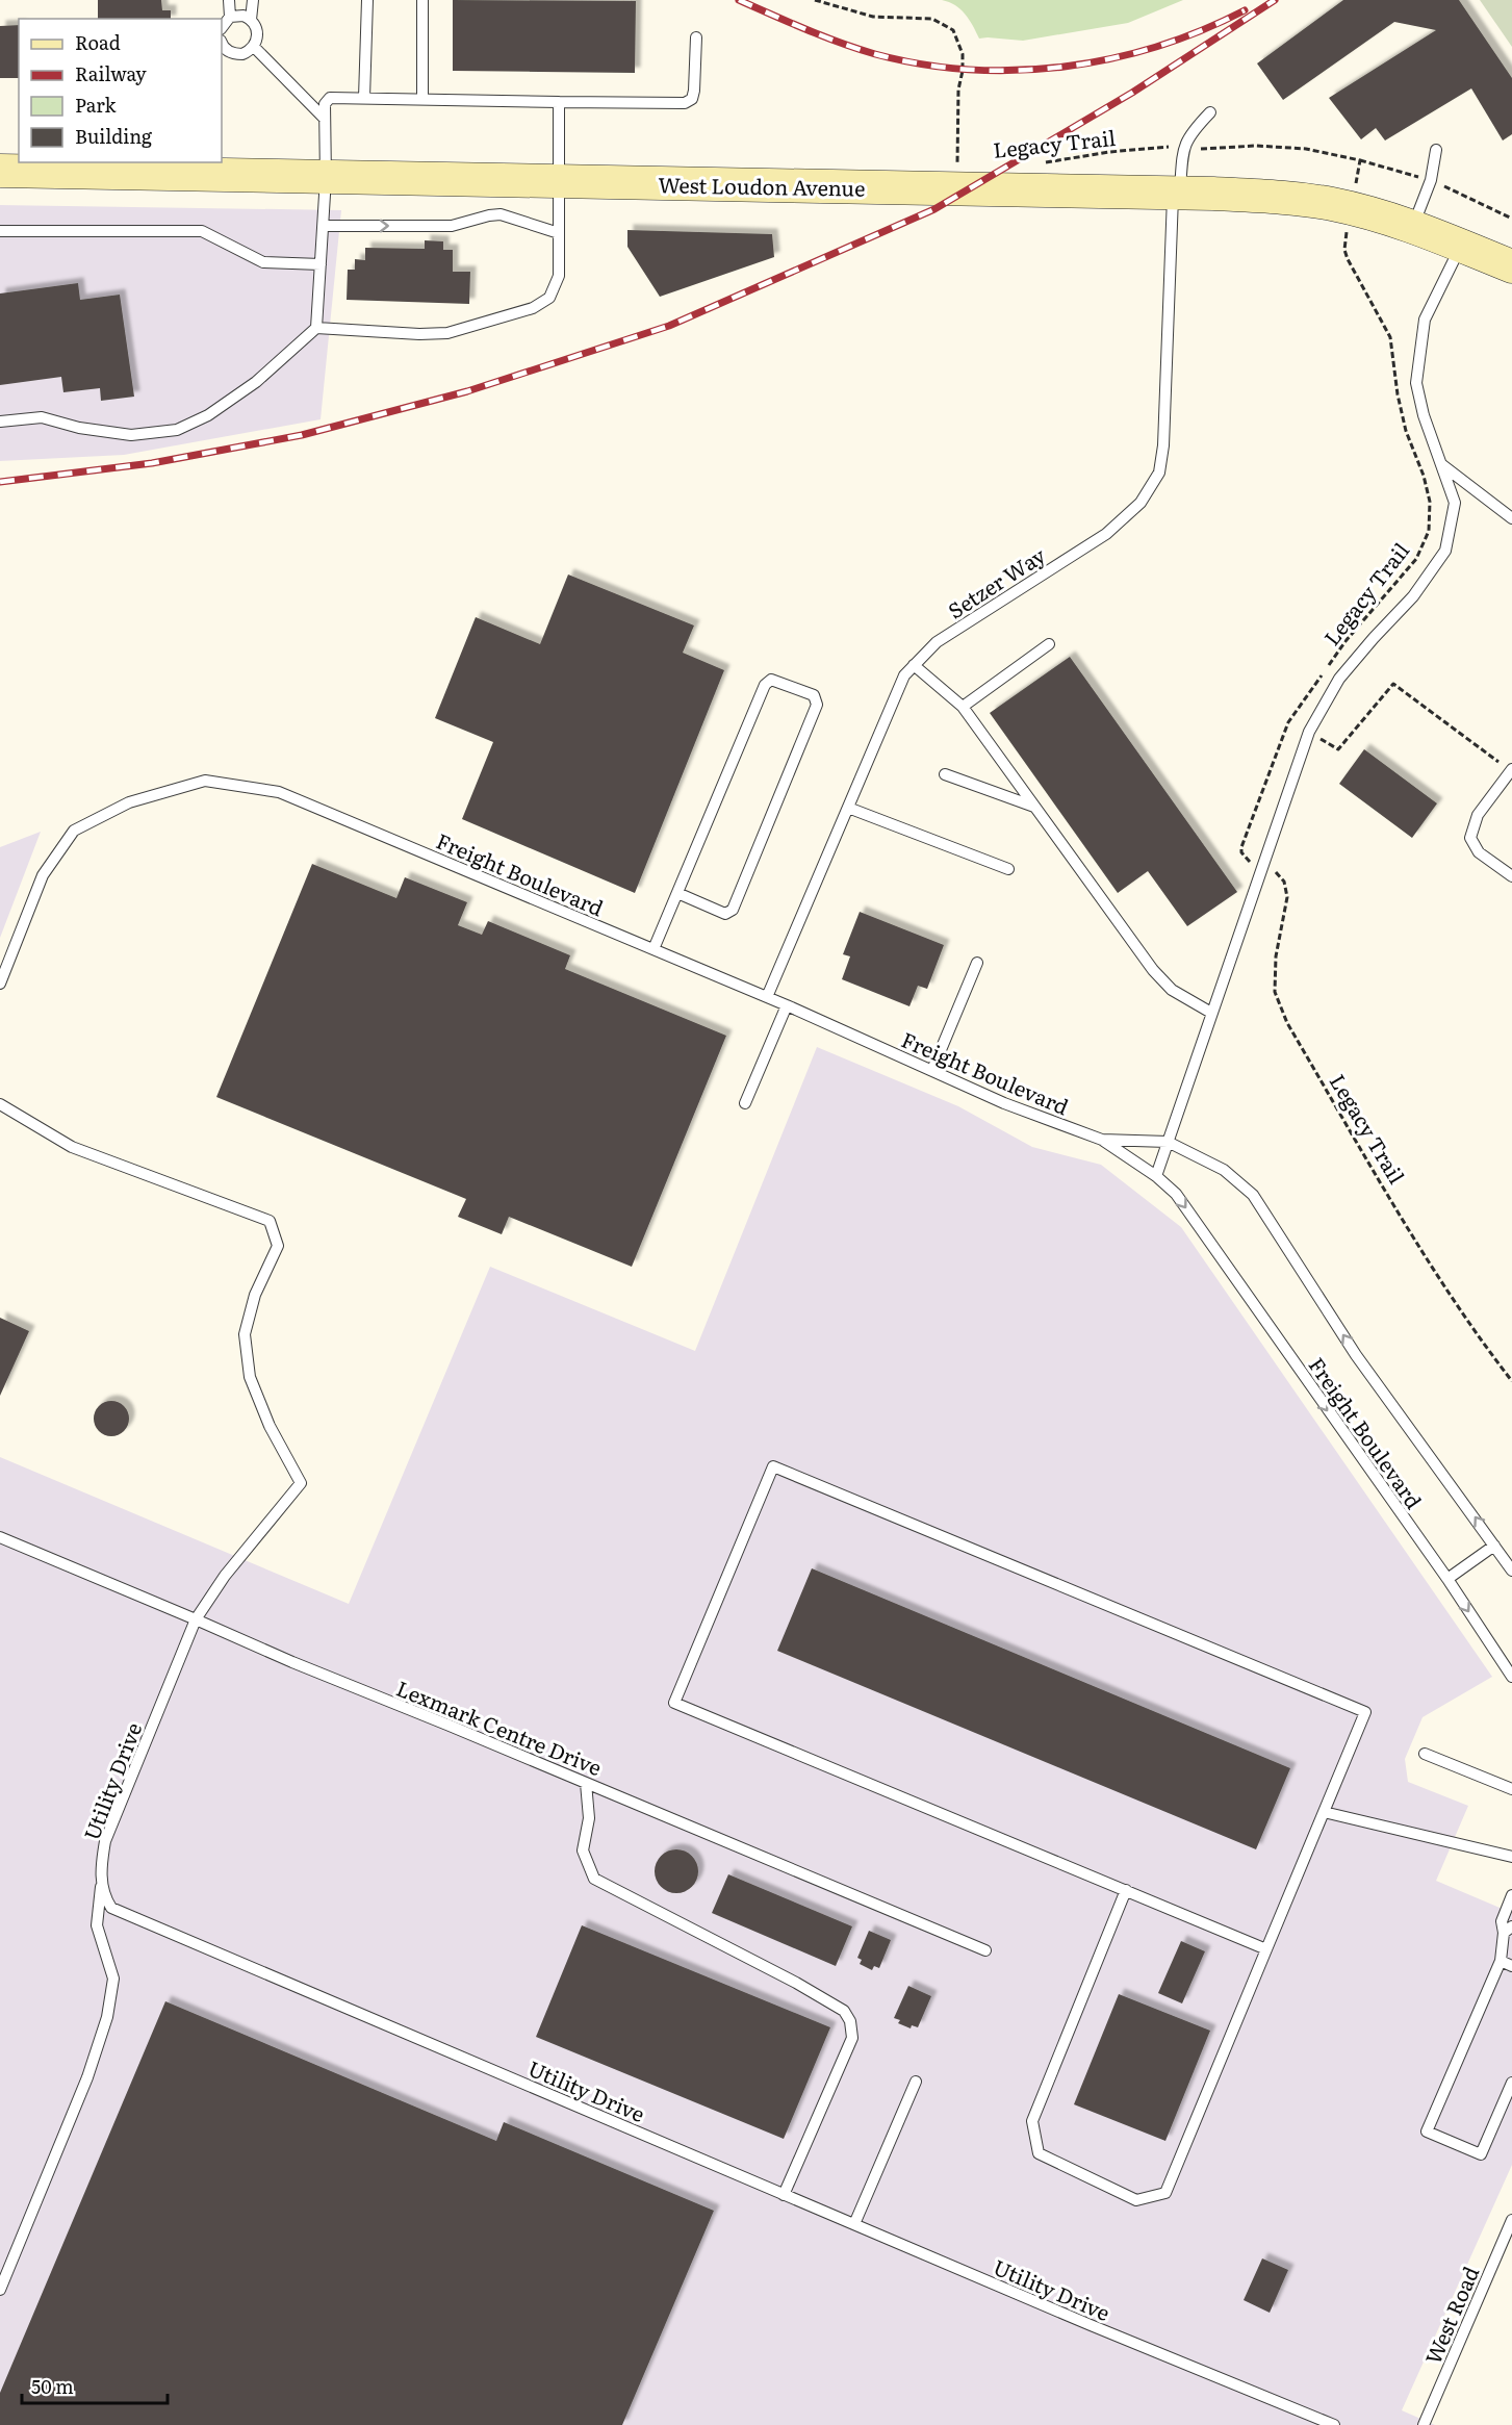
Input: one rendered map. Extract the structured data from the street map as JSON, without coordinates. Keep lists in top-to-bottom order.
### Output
{
  "streets": {
    "main road": ["West Loudon Avenue"],
    "lane": [
      "Setzer Way",
      "Freight Boulevard",
      "Lexmark Centre Drive",
      "Utility Drive",
      "West Road"
    ],
    "path": ["Legacy Trail"]
  },
  "crossings": [
    ["Legacy Trail", "Setzer Way"],
    ["West Loudon Avenue", "Setzer Way"],
    ["Setzer Way", "Freight Boulevard"],
    ["Lexmark Centre Drive", "Utility Drive"]
  ],
  "legend": [
    "Road",
    "Railway",
    "Park",
    "Building"
  ],
  "scale_bar": "50 m"
}
